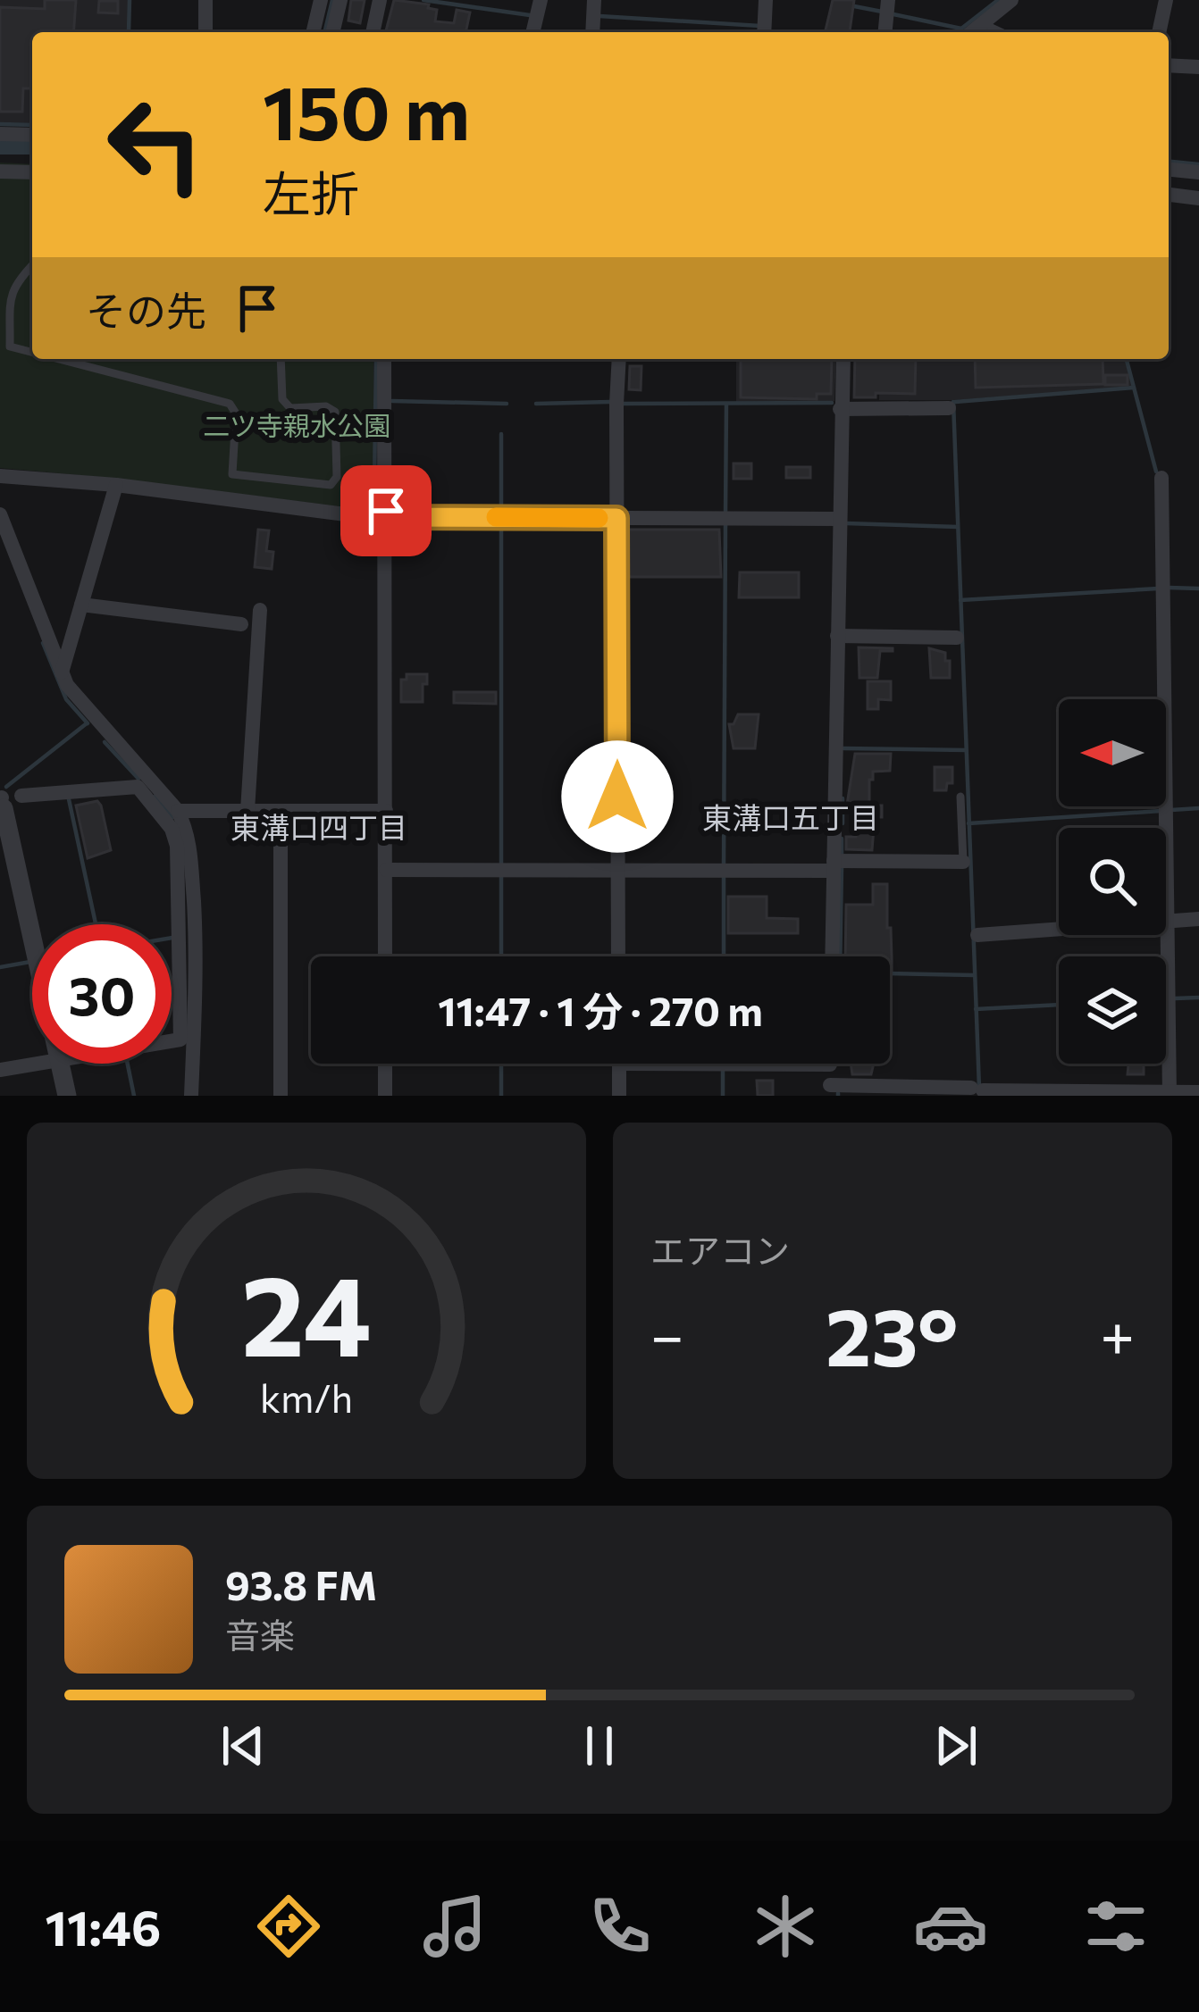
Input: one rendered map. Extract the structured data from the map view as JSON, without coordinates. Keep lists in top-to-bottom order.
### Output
{
  "districts": ["東溝口五丁目", "東溝口四丁目"],
  "parks": ["二ツ寺親水公園"],
  "north": "left",
  "page": {
    "turn": ["150 m", "左折"],
    "then": "その先",
    "limit": "30",
    "trip": "11:47 · 1 分 · 270 m",
    "tile": "エアコン",
    "heat": ["−", "23°", "+"],
    "song": ["93.8 FM", "音楽"],
    "tabs": "11:46",
    "gauge": ["24", "km/h"]
  }
}
